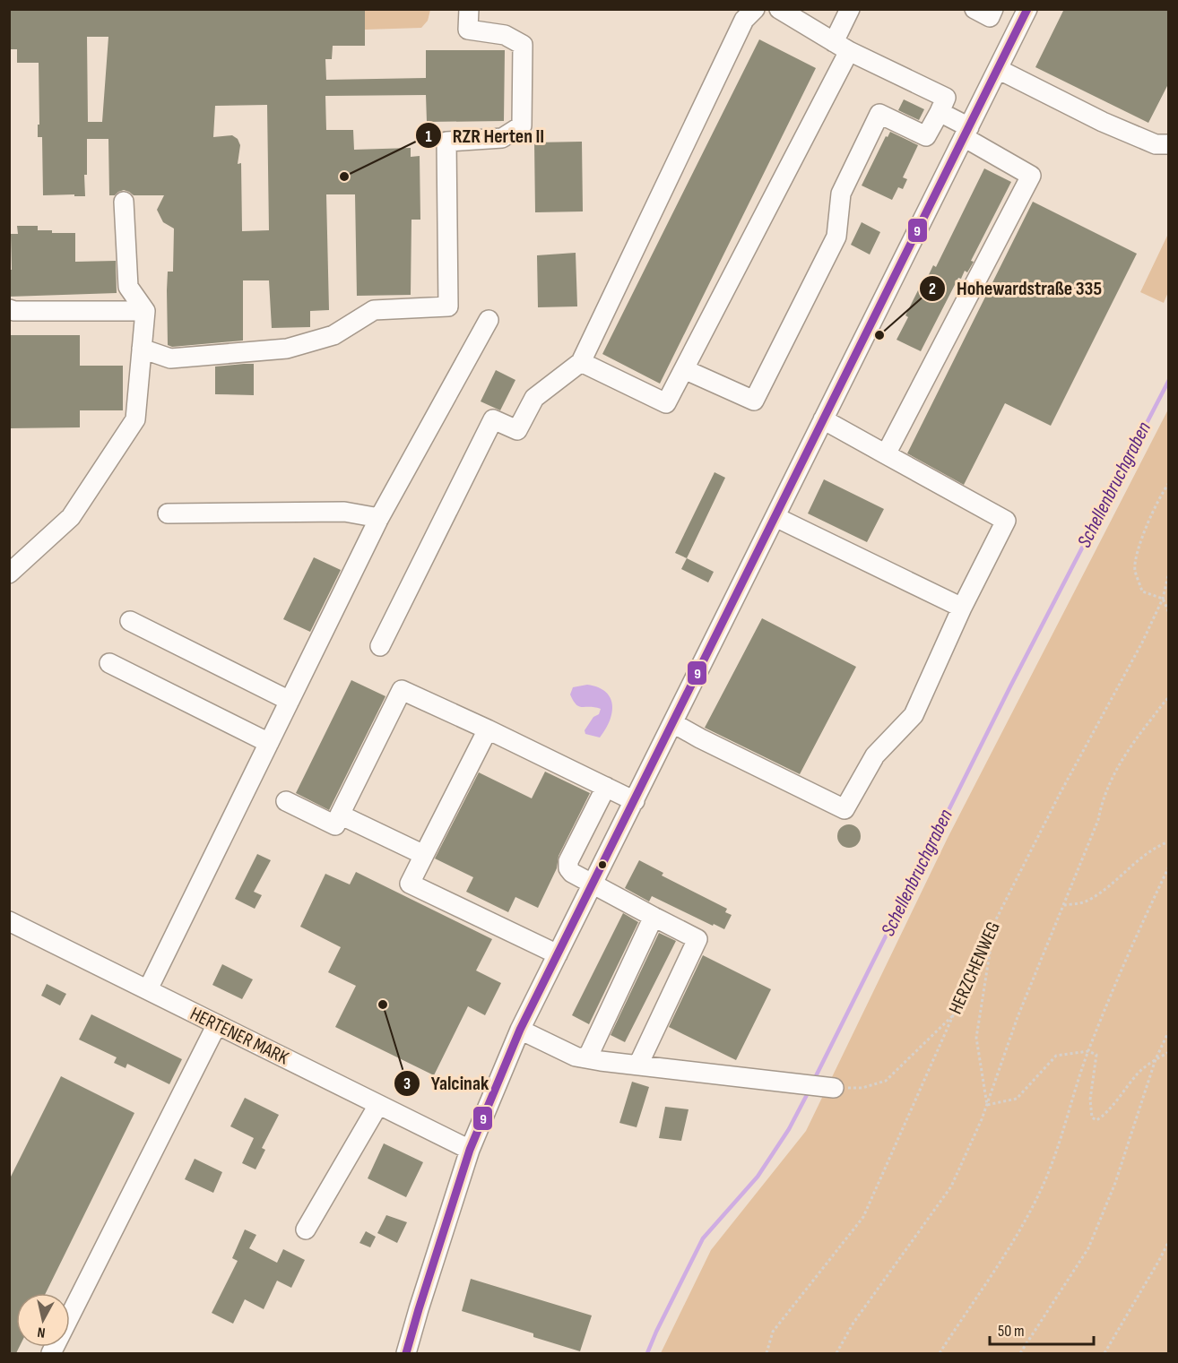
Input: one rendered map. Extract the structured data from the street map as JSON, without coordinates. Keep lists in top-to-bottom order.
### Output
{
  "streets": {
    "street": ["HERTENER MARK"],
    "path": ["HERZCHENWEG"]
  },
  "water": ["Schellenbruchgraben"],
  "places": ["RZR Herten II", "Hohewardstraße 335", "Yalcinak"],
  "lines": ["transit line 9"],
  "scale_bar": "50 m",
  "north": "bottom"
}
